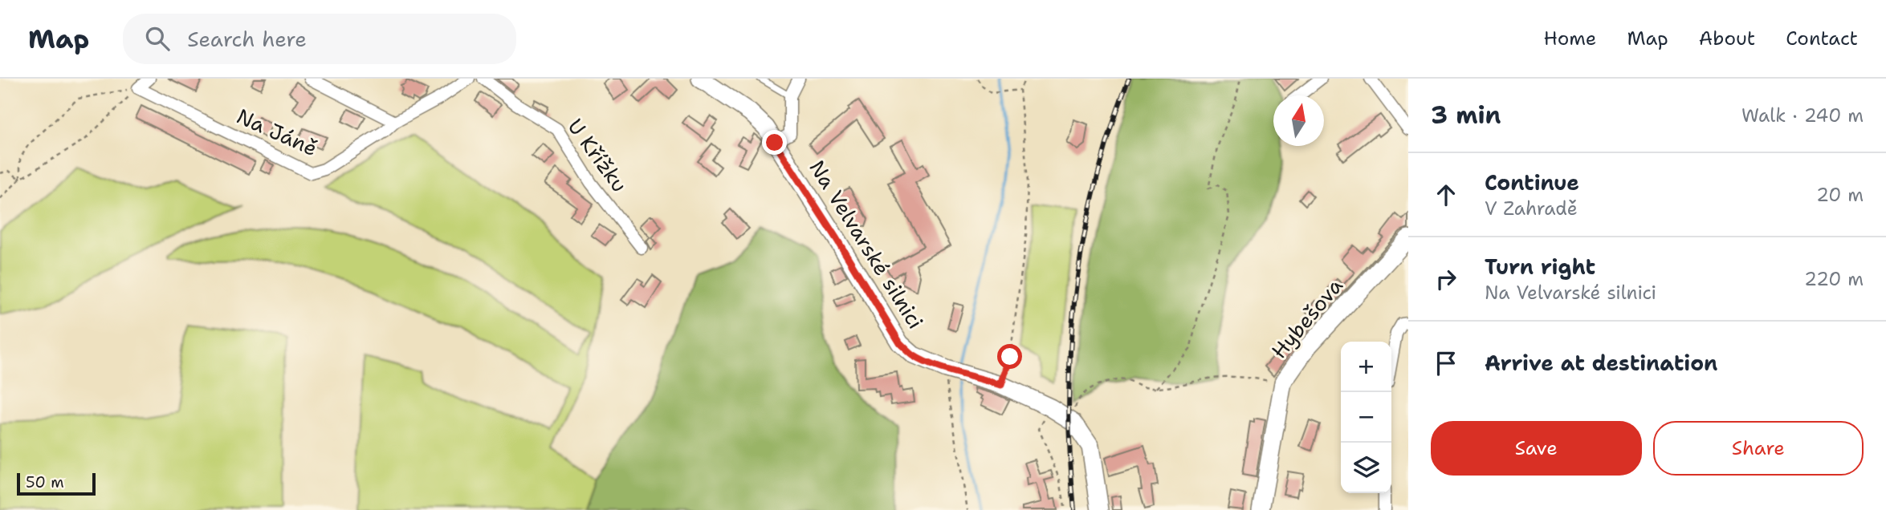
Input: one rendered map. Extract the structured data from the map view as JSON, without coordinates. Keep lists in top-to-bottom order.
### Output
{
  "streets": {
    "main road": ["Na Velvarské silnici", "Hybešova"],
    "street": ["Na Jáně", "U Křížku"]
  },
  "scale_bar": "50 m",
  "north": "top",
  "page": {
    "header": "Map",
    "search": "Search here",
    "nav": [
      "Home",
      "Map",
      "About",
      "Contact"
    ],
    "heading": ["3 min", "Walk · 240 m"],
    "list": [
      ["Continue", "V Zahradě", "20 m"],
      ["Turn right", "Na Velvarské silnici", "220 m"],
      "Arrive at destination"
    ],
    "map_buttons": ["+", "−"],
    "buttons": ["Save", "Share"],
    "scale": "50 m"
  }
}
